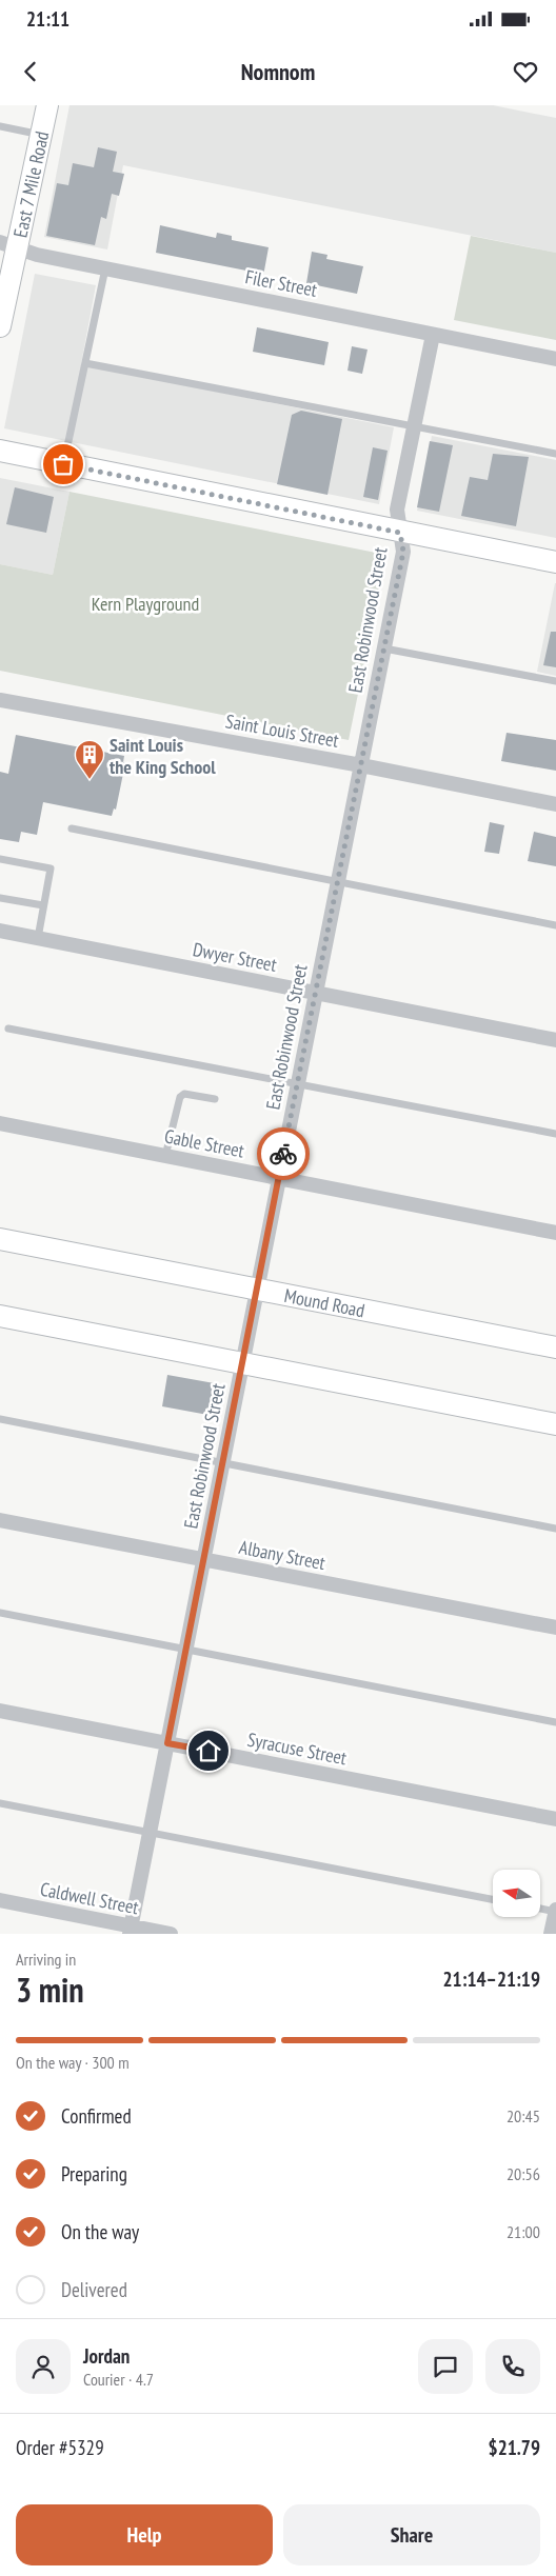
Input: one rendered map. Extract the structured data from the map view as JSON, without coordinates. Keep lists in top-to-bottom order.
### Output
{
  "streets": {
    "main road": ["East 7 Mile Road", "Mound Road"],
    "street": [
      "Filer Street",
      "East Robinwood Street",
      "Saint Louis Street",
      "Dwyer Street",
      "Gable Street",
      "Albany Street",
      "Syracuse Street",
      "Caldwell Street"
    ]
  },
  "crossings": [
    ["East 7 Mile Road", "Filer Street"],
    ["Filer Street", "East Robinwood Street"],
    ["East Robinwood Street", "Saint Louis Street"],
    ["East Robinwood Street", "Dwyer Street"],
    ["East Robinwood Street", "Gable Street"],
    ["East Robinwood Street", "Mound Road"],
    ["East Robinwood Street", "Albany Street"],
    ["East Robinwood Street", "Syracuse Street"],
    ["East Robinwood Street", "Caldwell Street"]
  ],
  "parks": ["Kern Playground"],
  "places": {
    "building": ["Saint Louis the King School"]
  },
  "north": "left",
  "page": {
    "status": "21:11",
    "header": "Nomnom",
    "heading": ["3 min", "Arriving in", "21:14–21:19"],
    "panel": [
      "Jordan",
      "Courier · 4.7",
      "Order #5329",
      "$21.79"
    ],
    "bar": "On the way · 300 m",
    "list": [
      ["Confirmed", "20:45"],
      ["Preparing", "20:56"],
      ["On the way", "21:00"],
      "Delivered"
    ],
    "buttons": ["Help", "Share"]
  }
}
